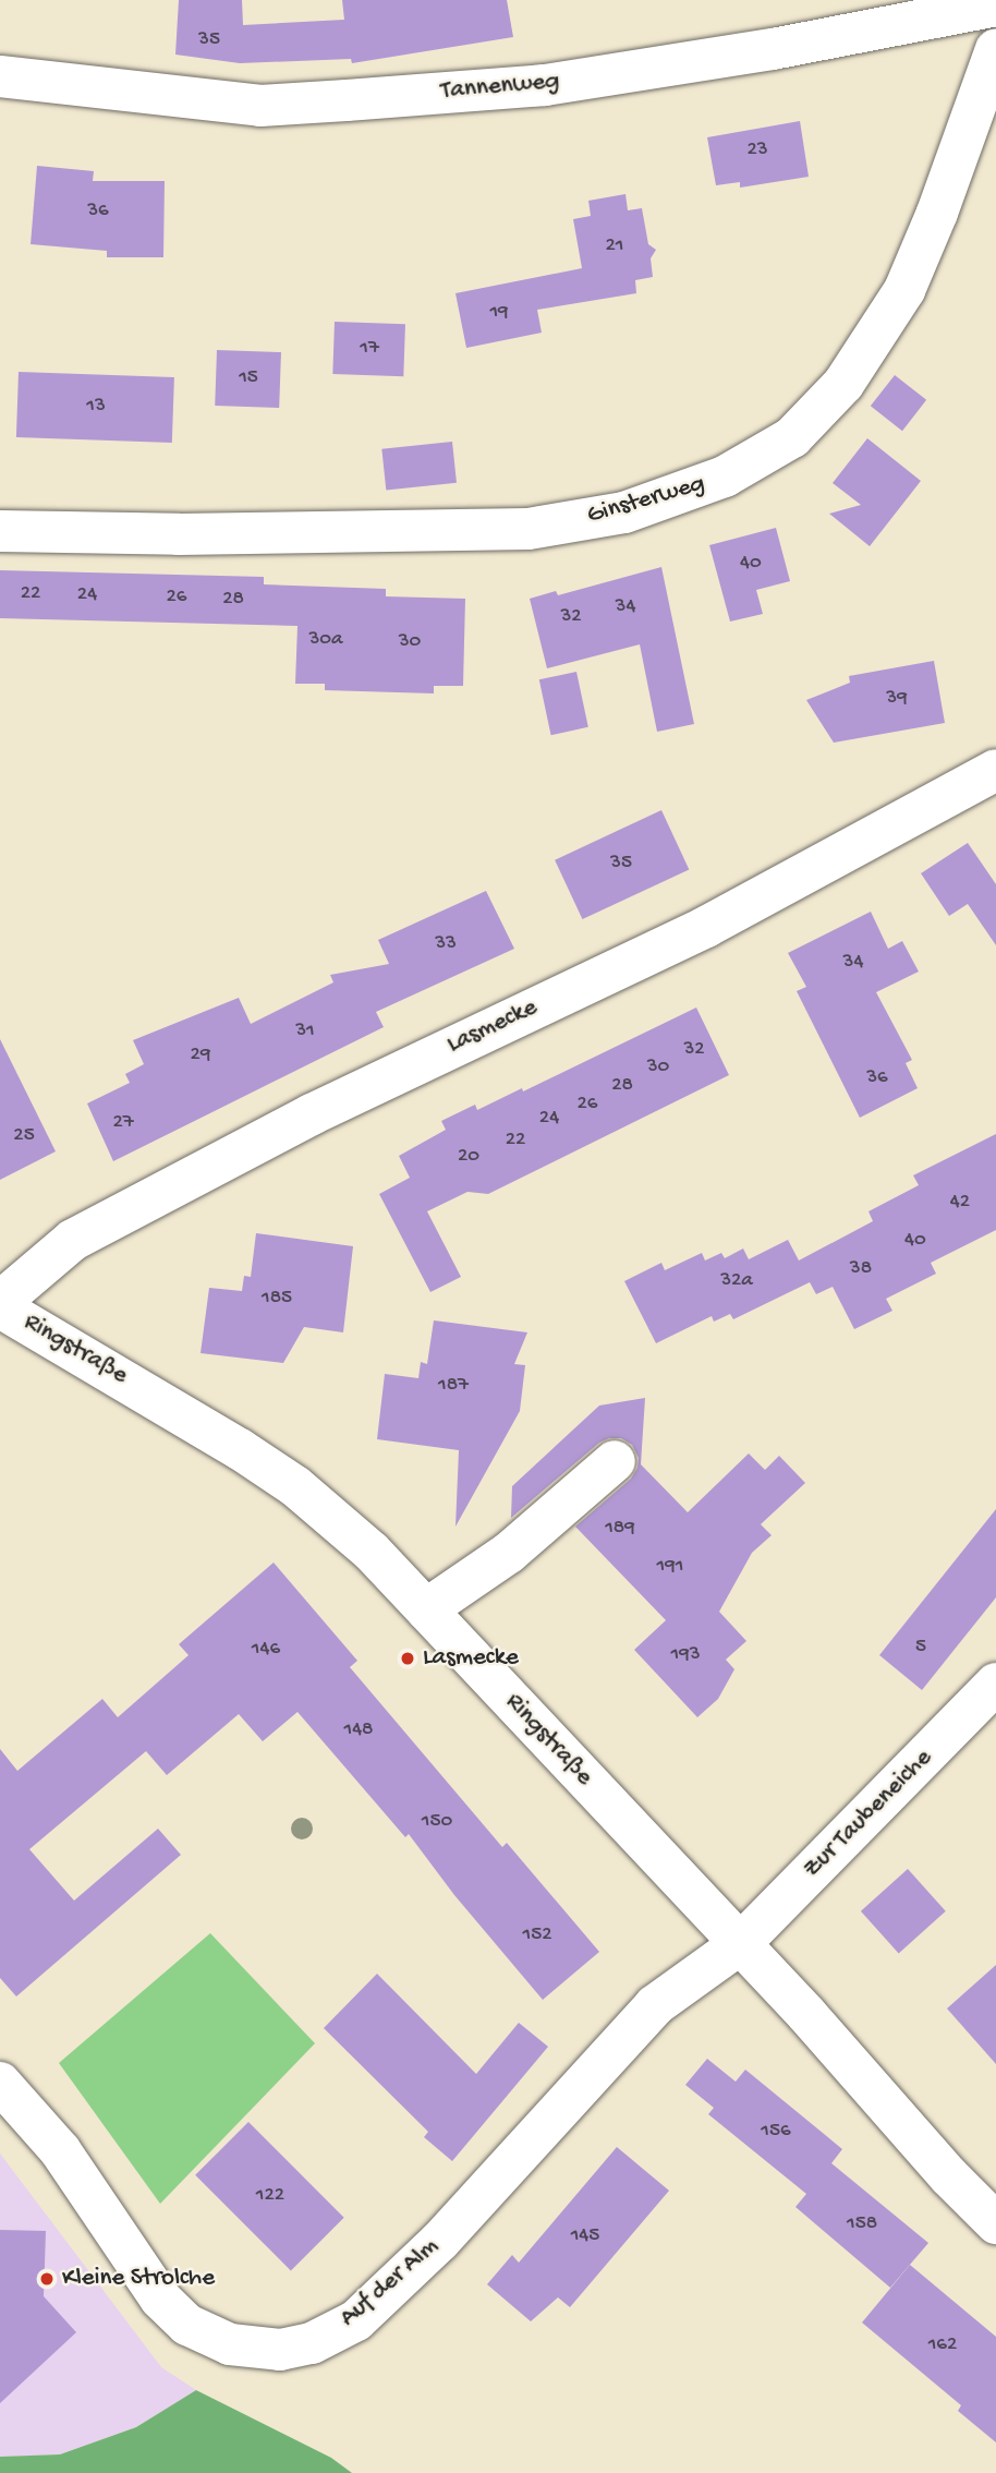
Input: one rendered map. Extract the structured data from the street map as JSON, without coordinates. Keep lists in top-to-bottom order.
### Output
{
  "streets": {
    "street": [
      "Tannenweg",
      "Ginsterweg",
      "Lasmecke",
      "Ringstraße",
      "Zur Taubeneiche",
      "Auf der Alm"
    ]
  },
  "crossings": [
    ["Lasmecke", "Ringstraße"],
    ["Ringstraße", "Zur Taubeneiche"],
    ["Ringstraße", "Auf der Alm"],
    ["Zur Taubeneiche", "Auf der Alm"]
  ],
  "places": ["Lasmecke", "Kleine Strolche"],
  "house_numbers": [
    "35",
    "23",
    "36",
    "21",
    "19",
    "17",
    "15",
    "13",
    "40",
    "22",
    "24",
    "26",
    "28",
    "34",
    "32",
    "30a",
    "30",
    "39",
    "35",
    "33",
    "34",
    "31",
    "32",
    "29",
    "30",
    "36",
    "28",
    "26",
    "24",
    "27",
    "25",
    "22",
    "20",
    "42",
    "40",
    "38",
    "32a",
    "185",
    "187",
    "189",
    "191",
    "5",
    "146",
    "193",
    "148",
    "150",
    "152",
    "156",
    "122",
    "158",
    "145",
    "162"
  ]
}
